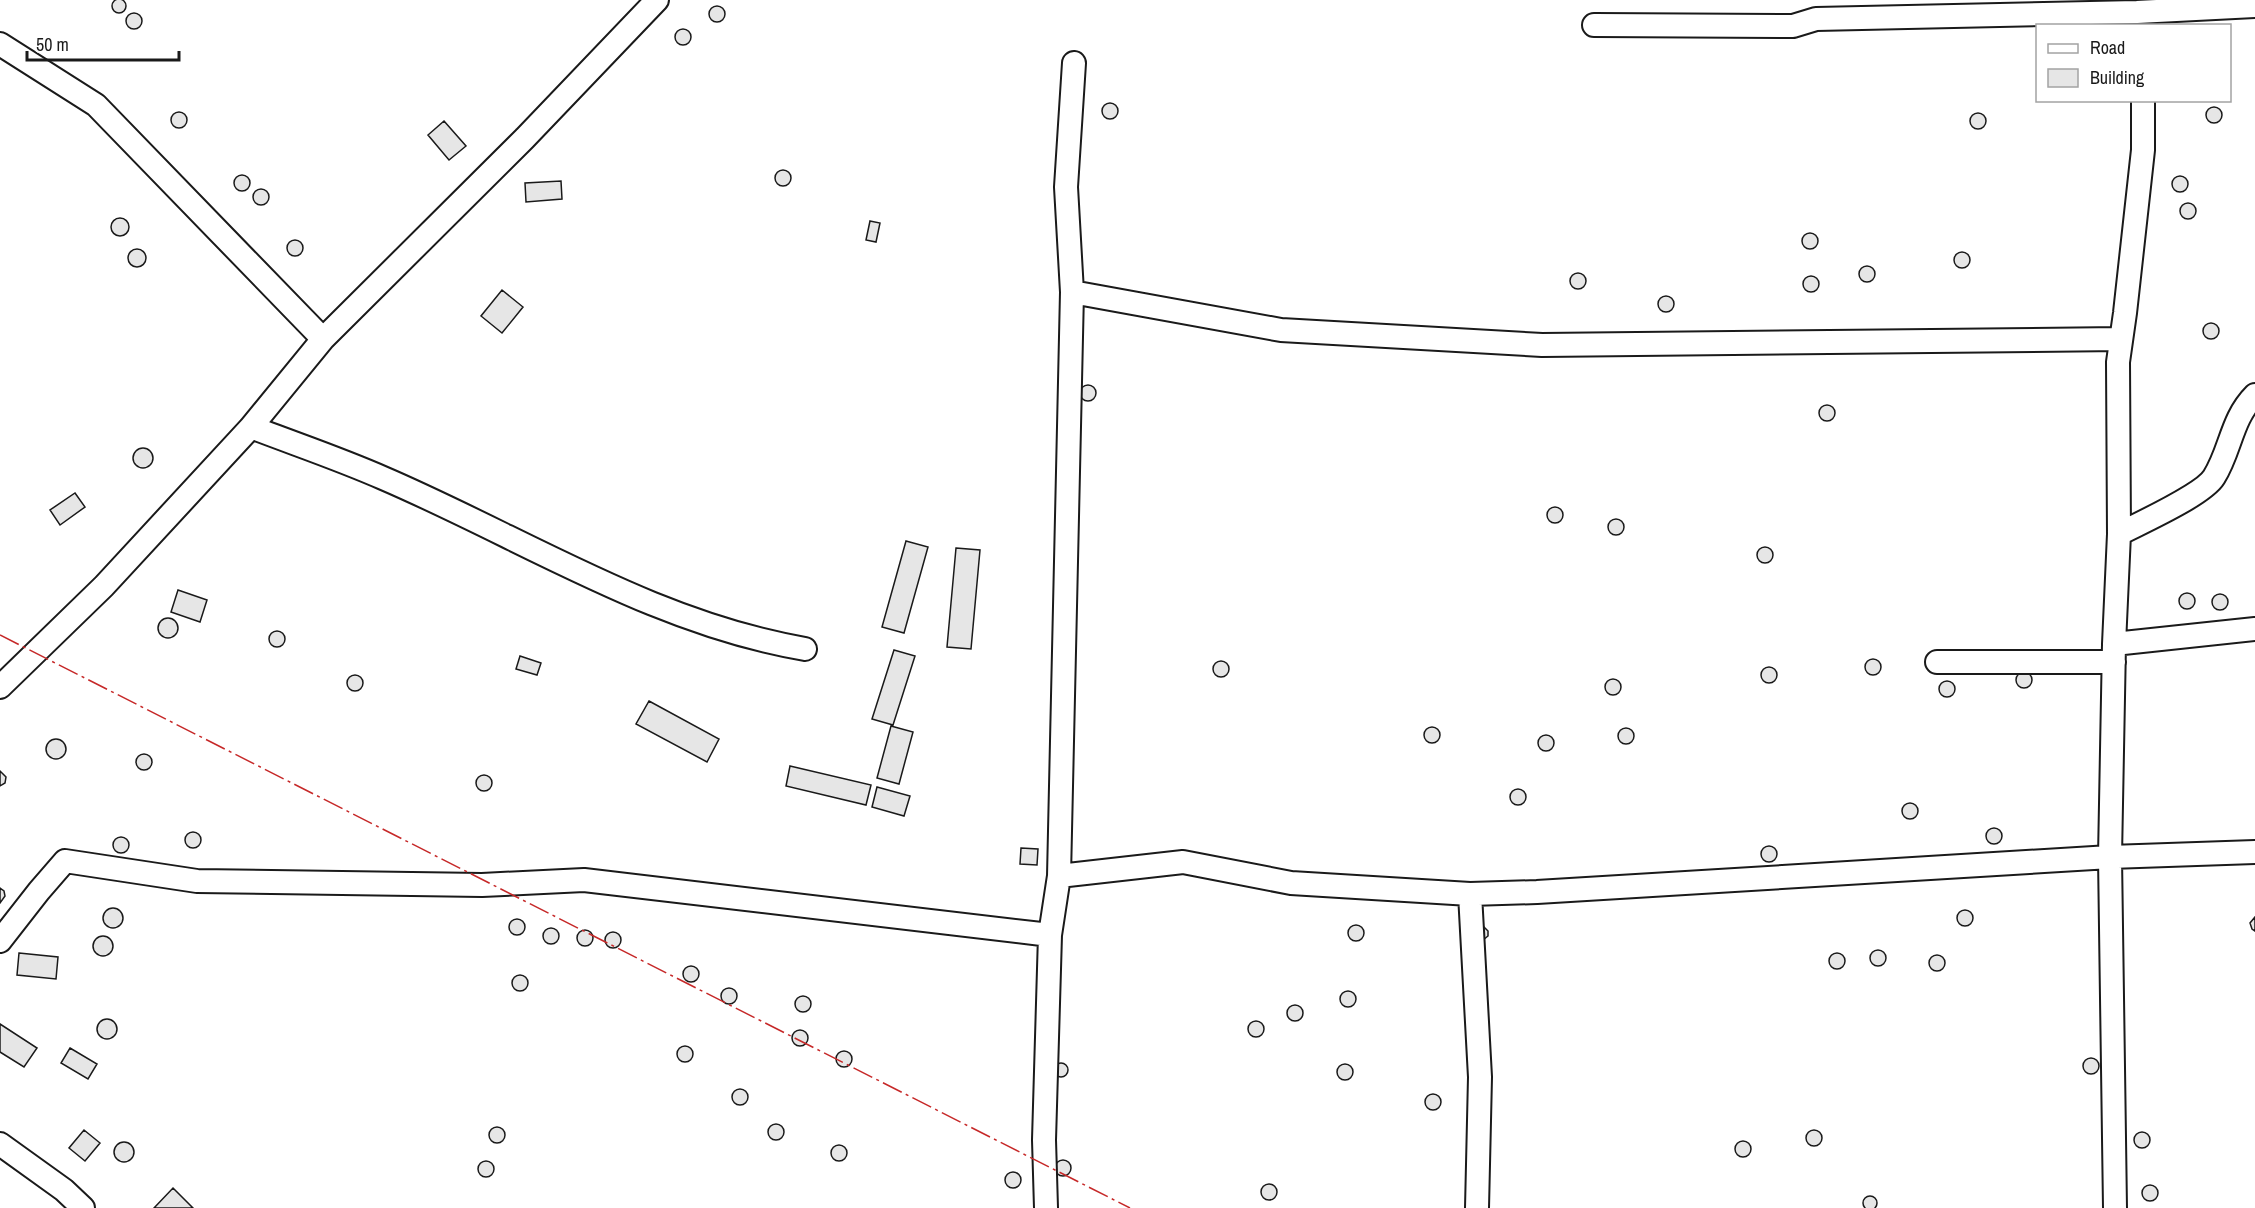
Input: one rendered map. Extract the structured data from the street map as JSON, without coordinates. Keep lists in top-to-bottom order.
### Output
{
  "legend": ["Road", "Building"],
  "scale_bar": "50 m"
}
